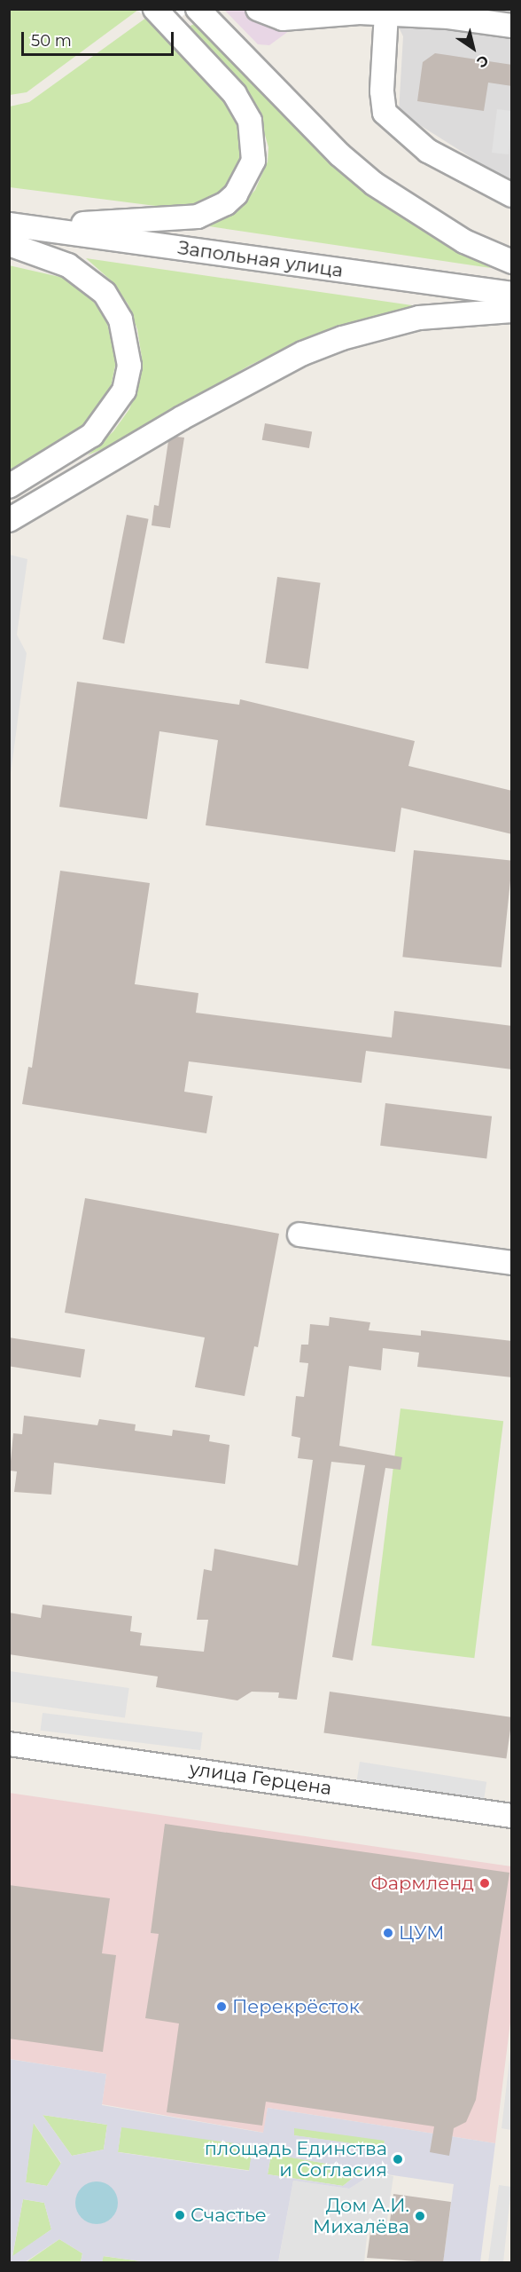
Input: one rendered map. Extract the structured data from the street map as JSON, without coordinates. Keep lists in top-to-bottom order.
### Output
{
  "streets": {
    "street": ["Запольная улица", "улица Герцена"]
  },
  "places": [
    "Фармленд",
    "ЦУМ",
    "Перекрёсток",
    "площадь Единства и Согласия",
    "Счастье",
    "Дом А.И. Михалёва"
  ],
  "scale_bar": "50 m",
  "north": "bottom right"
}
